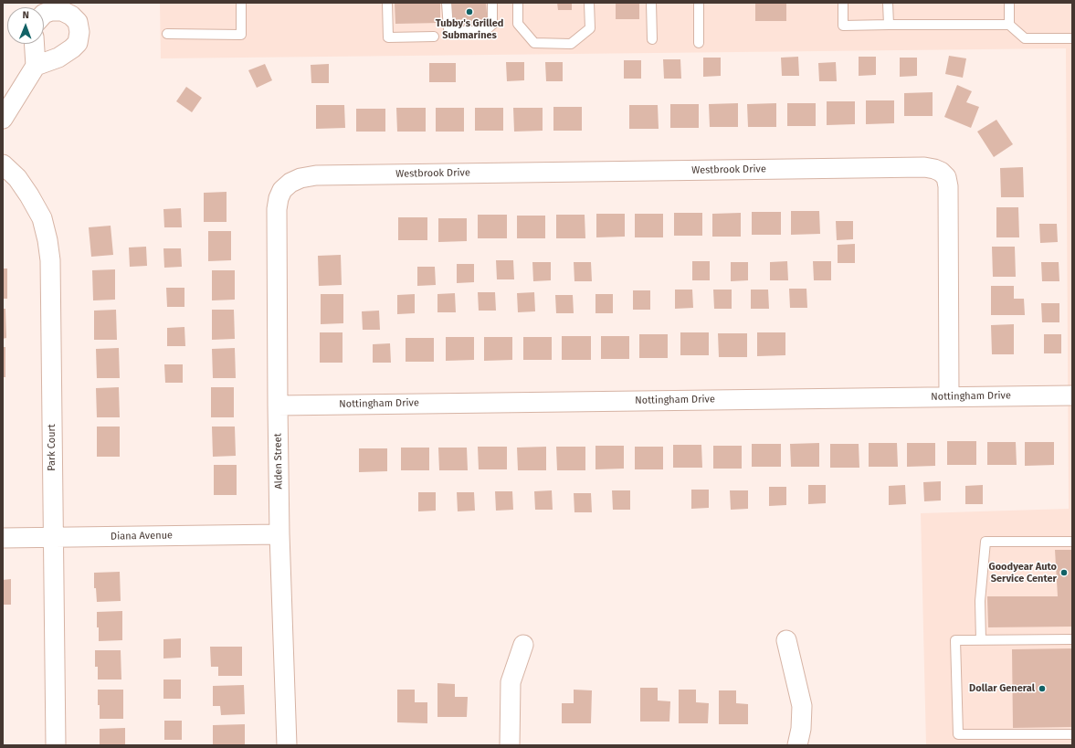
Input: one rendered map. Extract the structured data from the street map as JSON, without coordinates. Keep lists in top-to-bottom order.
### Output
{
  "streets": {
    "street": [
      "Westbrook Drive",
      "Nottingham Drive",
      "Park Court",
      "Alden Street",
      "Diana Avenue"
    ]
  },
  "crossings": [
    ["Westbrook Drive", "Nottingham Drive"],
    ["Westbrook Drive", "Alden Street"],
    ["Nottingham Drive", "Alden Street"],
    ["Park Court", "Diana Avenue"],
    ["Alden Street", "Diana Avenue"]
  ],
  "places": ["Tubby's Grilled Submarines", "Goodyear Auto Service Center", "Dollar General"],
  "north": "top"
}
